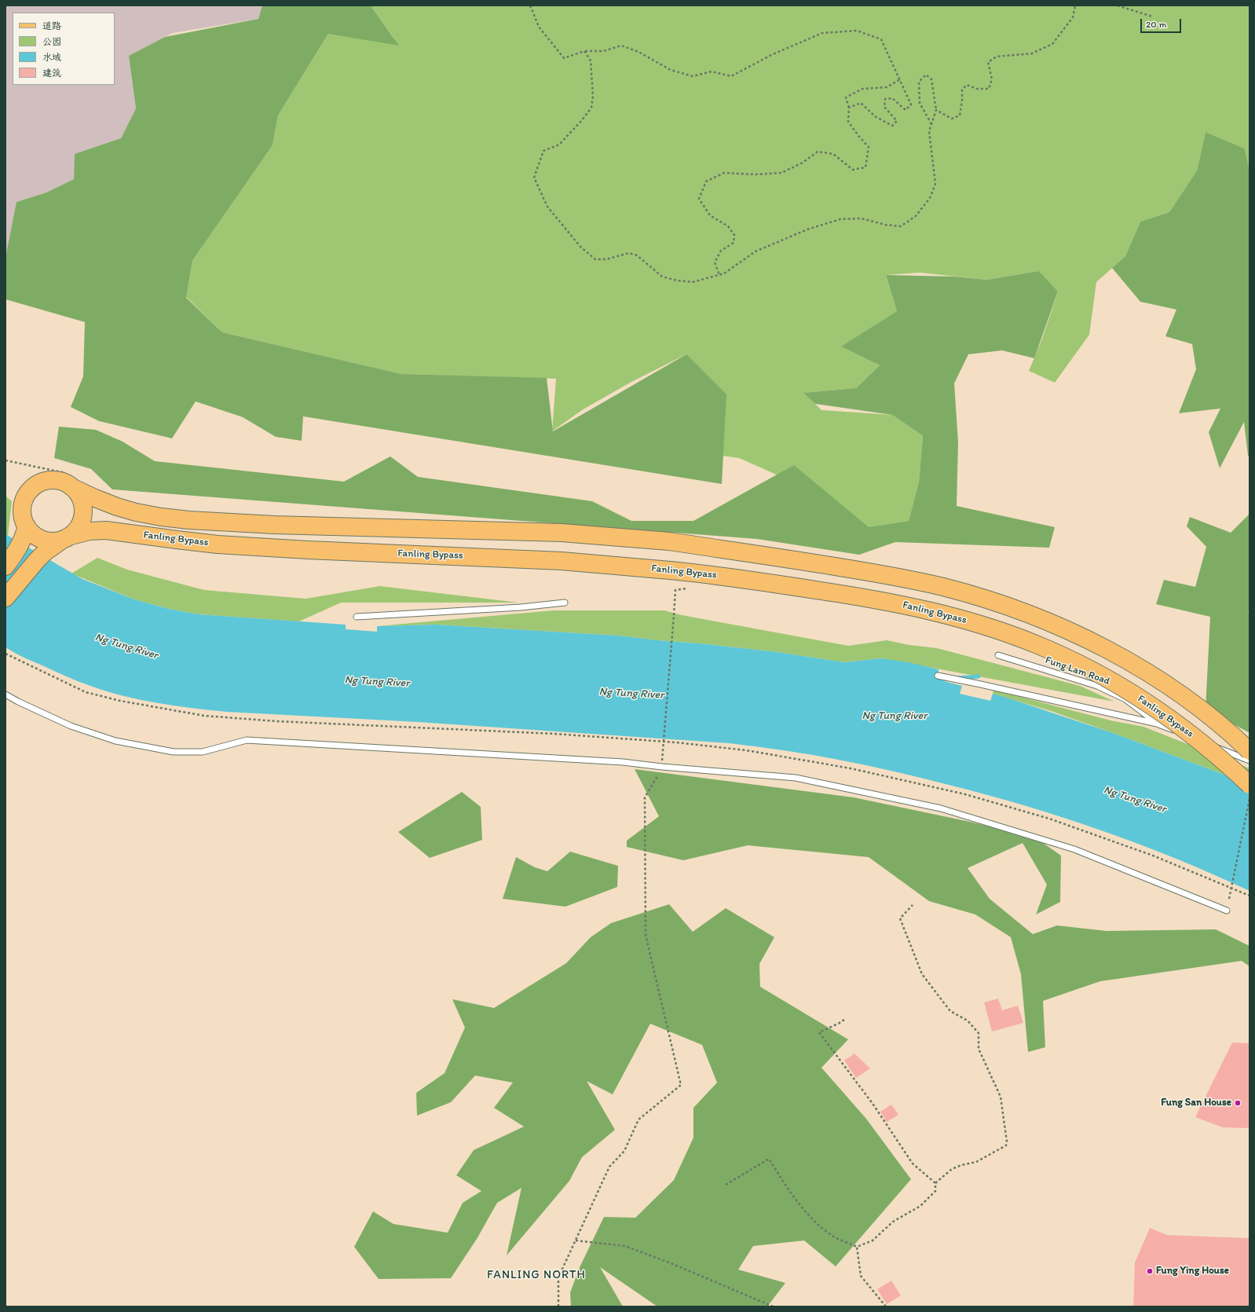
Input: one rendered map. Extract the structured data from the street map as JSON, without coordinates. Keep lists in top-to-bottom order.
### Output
{
  "streets": {
    "main road": ["Fanling Bypass"],
    "lane": ["Fung Lam Road"]
  },
  "districts": ["FANLING NORTH"],
  "water": ["Ng Tung River"],
  "places": ["Fung San House", "Fung Ying House"],
  "legend": [
    "道路",
    "公园",
    "水域",
    "建筑"
  ],
  "scale_bar": "20 m"
}
